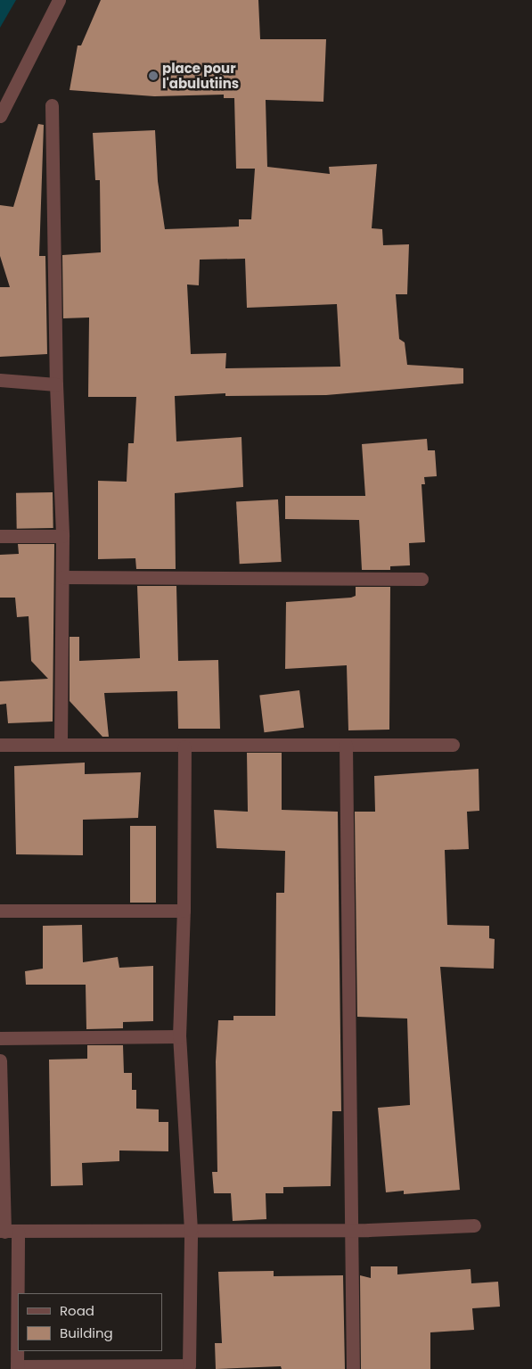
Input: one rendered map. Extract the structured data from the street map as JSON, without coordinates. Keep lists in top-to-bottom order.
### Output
{
  "places": ["place pour l'abulutiins"],
  "legend": ["Road", "Building"]
}
